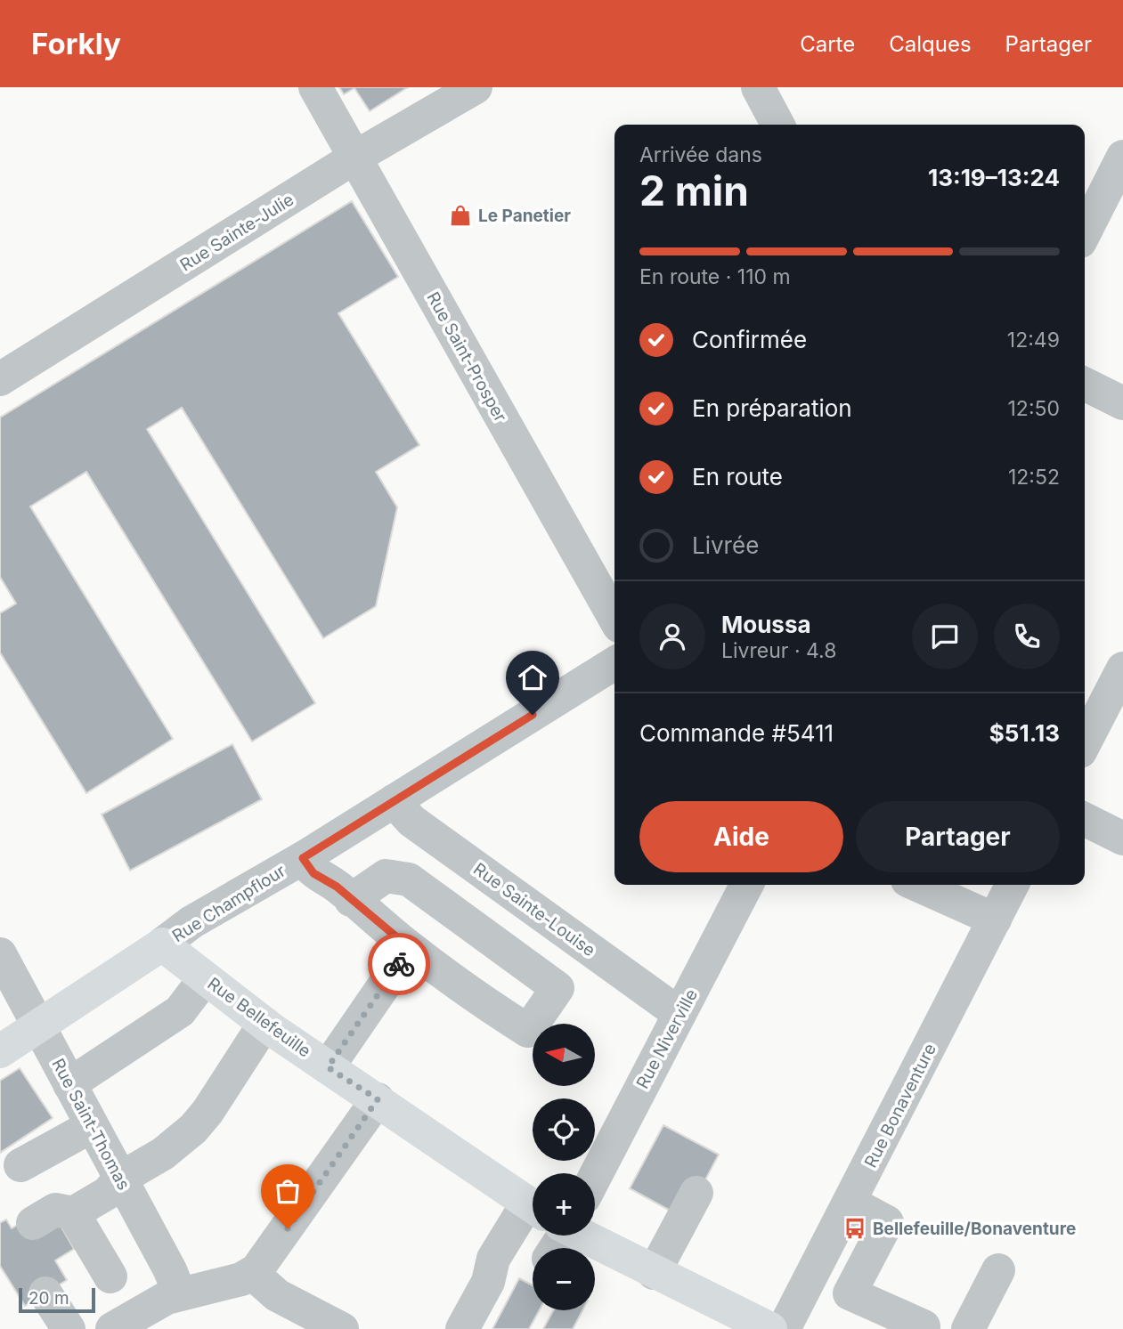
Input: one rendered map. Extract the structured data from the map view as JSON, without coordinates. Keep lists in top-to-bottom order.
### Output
{
  "streets": {
    "main road": ["Rue Champflour", "Rue Bellefeuille"],
    "street": [
      "Rue Sainte-Julie",
      "Rue Saint-Prosper",
      "Rue Sainte-Louise",
      "Rue Niverville",
      "Rue Bonaventure",
      "Rue Saint-Thomas"
    ]
  },
  "crossings": [
    ["Rue Sainte-Julie", "Rue Saint-Prosper"],
    ["Rue Champflour", "Rue Sainte-Louise"],
    ["Rue Champflour", "Rue Bellefeuille"],
    ["Rue Champflour", "Rue Saint-Thomas"],
    ["Rue Sainte-Louise", "Rue Niverville"]
  ],
  "places": {
    "shop": ["Le Panetier"],
    "bus stop": ["Bellefeuille/Bonaventure"]
  },
  "scale_bar": "20 m",
  "north": "left",
  "page": {
    "header": "Forkly",
    "nav": ["Carte", "Calques", "Partager"],
    "heading": ["2 min", "Arrivée dans", "13:19–13:24"],
    "panel": [
      "Moussa",
      "Livreur · 4.8",
      "Commande #5411",
      "$51.13"
    ],
    "bar": "En route · 110 m",
    "list": [
      ["Confirmée", "12:49"],
      ["En préparation", "12:50"],
      ["En route", "12:52"],
      "Livrée"
    ],
    "buttons": ["Aide", "Partager"],
    "map_buttons": ["+", "−"],
    "scale": "20 m"
  }
}
